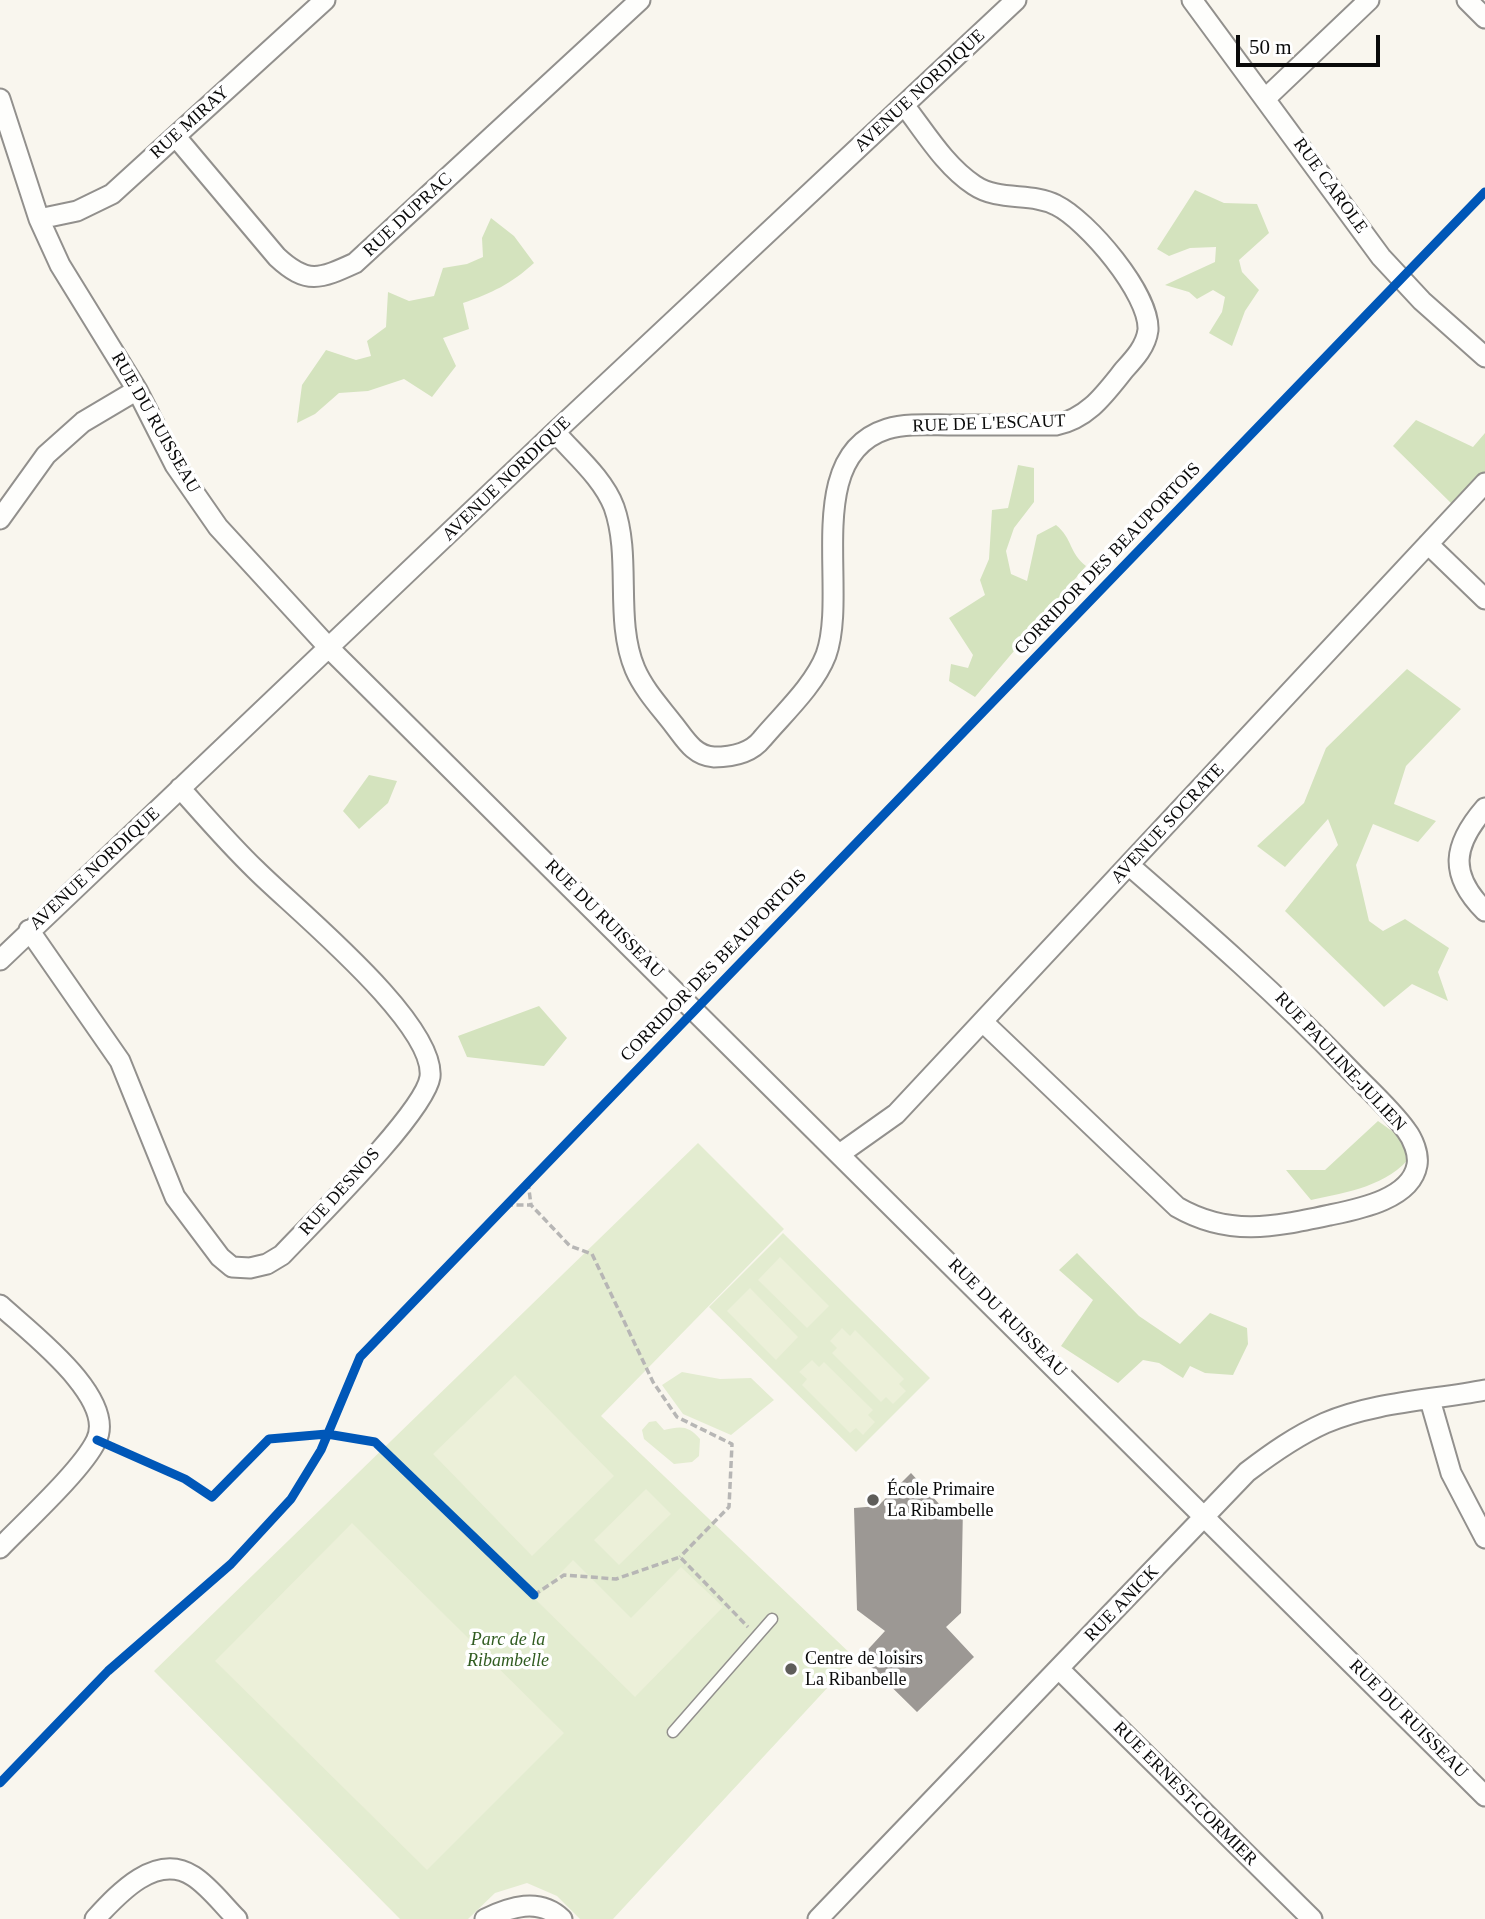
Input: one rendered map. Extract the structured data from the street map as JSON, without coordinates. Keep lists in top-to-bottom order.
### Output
{
  "streets": {
    "street": [
      "AVENUE NORDIQUE",
      "RUE MIRAY",
      "RUE CAROLE",
      "RUE DUPRAC",
      "RUE DU RUISSEAU",
      "RUE DE L'ESCAUT",
      "AVENUE SOCRATE",
      "RUE PAULINE-JULIEN",
      "RUE DESNOS",
      "RUE ANICK",
      "RUE ERNEST-CORMIER"
    ],
    "cycle path": ["CORRIDOR DES BEAUPORTOIS"]
  },
  "crossings": [
    ["AVENUE NORDIQUE", "RUE DU RUISSEAU"],
    ["AVENUE NORDIQUE", "RUE DE L'ESCAUT"],
    ["AVENUE NORDIQUE", "RUE DESNOS"],
    ["RUE MIRAY", "RUE DUPRAC"],
    ["RUE MIRAY", "RUE DU RUISSEAU"],
    ["RUE DU RUISSEAU", "AVENUE SOCRATE"],
    ["RUE DU RUISSEAU", "RUE ANICK"],
    ["AVENUE SOCRATE", "RUE PAULINE-JULIEN"],
    ["RUE ANICK", "RUE ERNEST-CORMIER"]
  ],
  "parks": ["Parc de la Ribambelle"],
  "places": ["École Primaire La Ribambelle", "Centre de loisirs La Ribanbelle"],
  "scale_bar": "50 m"
}
